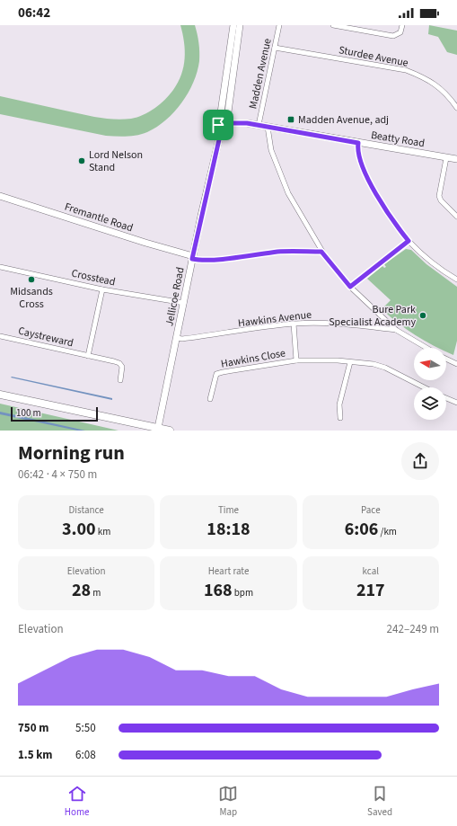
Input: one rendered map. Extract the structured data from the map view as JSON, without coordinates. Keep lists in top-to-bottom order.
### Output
{
  "streets": {
    "street": [
      "Sturdee Avenue",
      "Madden Avenue",
      "Beatty Road",
      "Fremantle Road",
      "Crosstead",
      "Jellicoe Road",
      "Hawkins Avenue",
      "Caystreward",
      "Hawkins Close"
    ]
  },
  "crossings": [
    ["Sturdee Avenue", "Madden Avenue"],
    ["Madden Avenue", "Beatty Road"],
    ["Beatty Road", "Jellicoe Road"],
    ["Fremantle Road", "Jellicoe Road"],
    ["Crosstead", "Jellicoe Road"],
    ["Jellicoe Road", "Hawkins Avenue"],
    ["Hawkins Avenue", "Hawkins Close"]
  ],
  "places": {
    "transit": ["Madden Avenue, adj"],
    "other": ["Lord Nelson Stand", "Midsands Cross", "Bure Park Specialist Academy"]
  },
  "scale_bar": "100 m",
  "north": "left",
  "page": {
    "status": "06:42",
    "scale": "100 m",
    "heading": ["Morning run", "06:42 · 4 × 750 m"],
    "stats": [
      ["Distance", "3.00 km"],
      ["Time", "18:18"],
      ["Pace", "6:06 /km"],
      ["Elevation", "28 m"],
      ["Heart rate", "168 bpm"],
      ["kcal", "217"]
    ],
    "chart": ["Elevation", "242–249 m"],
    "list": [
      {
        "name": "750 m",
        "note": "5:50"
      },
      {
        "name": "1.5 km",
        "note": "6:08"
      }
    ],
    "tabs": ["Home", "Map", "Saved"]
  }
}
